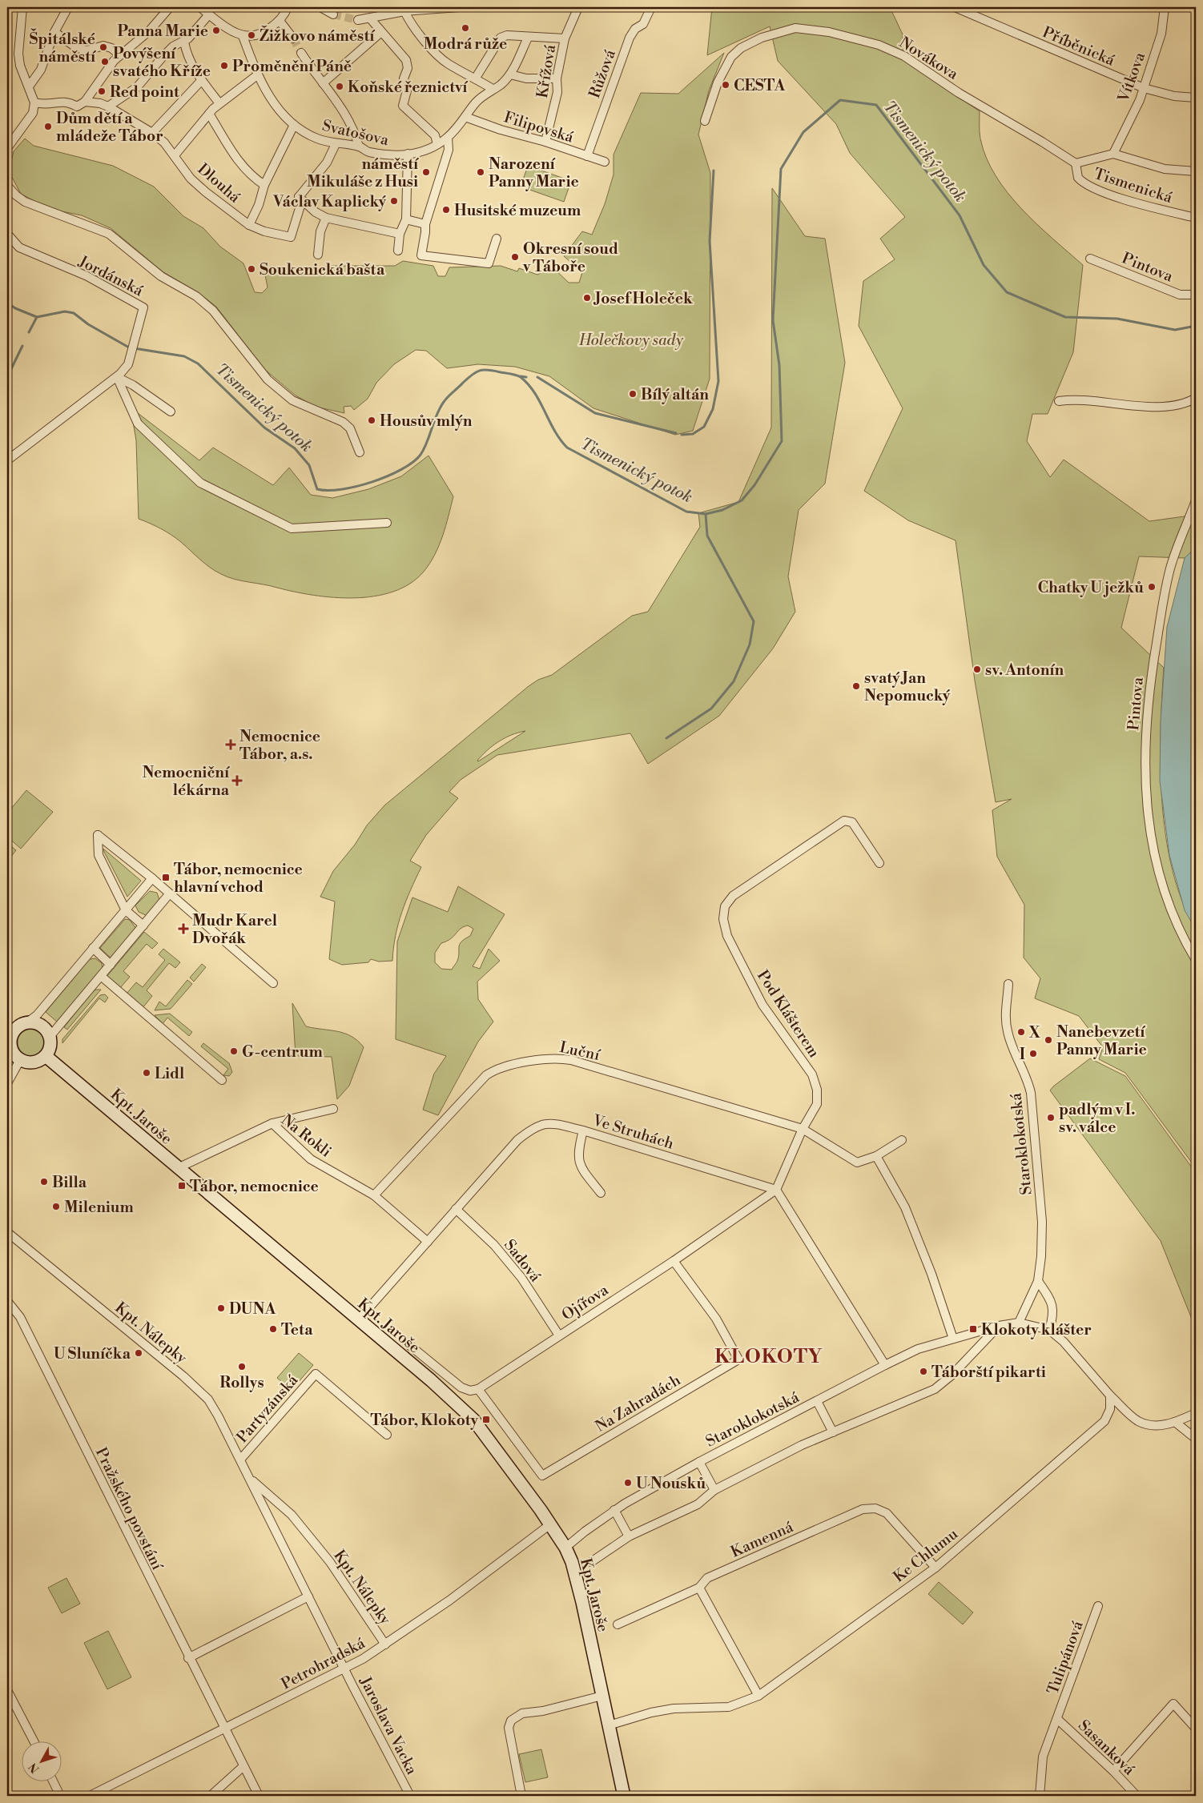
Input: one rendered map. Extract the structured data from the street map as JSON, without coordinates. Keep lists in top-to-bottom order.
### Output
{
  "streets": {
    "street": [
      "Příběnická",
      "Novákova",
      "Křížová",
      "Růžová",
      "Vítkova",
      "Filipovská",
      "Svatošova",
      "Dlouhá",
      "Tismenická",
      "Pintova",
      "Jordánská",
      "Pod Klášterem",
      "Luční",
      "Kpt. Jaroše",
      "Ve Struhách",
      "Na Rokli",
      "Staroklokotská",
      "Sadová",
      "Ojířova",
      "Kpt. Nálepky",
      "Na Zahradách",
      "Partyzánská",
      "Pražského povstání",
      "Kamenná",
      "Ke Chlumu",
      "Tulipánová",
      "Petrohradská",
      "Jaroslava Vacka",
      "Sasanková"
    ]
  },
  "crossings": [
    ["Příběnická", "Vítkova"],
    ["Novákova", "Tismenická"],
    ["Křížová", "Filipovská"],
    ["Růžová", "Filipovská"],
    ["Pod Klášterem", "Luční"],
    ["Pod Klášterem", "Ve Struhách"],
    ["Pod Klášterem", "Ojířova"],
    ["Luční", "Na Rokli"],
    ["Kpt. Jaroše", "Ve Struhách"],
    ["Kpt. Jaroše", "Na Rokli"],
    ["Kpt. Jaroše", "Staroklokotská"],
    ["Kpt. Jaroše", "Ke Chlumu"],
    ["Kpt. Jaroše", "Petrohradská"],
    ["Ve Struhách", "Na Rokli"],
    ["Ve Struhách", "Sadová"],
    ["Ve Struhách", "Ojířova"],
    ["Sadová", "Ojířova"],
    ["Ojířova", "Na Zahradách"],
    ["Kpt. Nálepky", "Partyzánská"],
    ["Kpt. Nálepky", "Petrohradská"],
    ["Kpt. Nálepky", "Jaroslava Vacka"],
    ["Pražského povstání", "Petrohradská"],
    ["Kamenná", "Ke Chlumu"],
    ["Tulipánová", "Sasanková"],
    ["Petrohradská", "Jaroslava Vacka"]
  ],
  "districts": ["KLOKOTY"],
  "water": ["Tismenický potok"],
  "parks": ["Holečkovy sady"],
  "places": {
    "other": [
      "Modrá růže",
      "Panna Marie",
      "Žižkovo náměstí",
      "Špitálské náměstí",
      "Povýšení svatého Kříže",
      "Proměnění Páně",
      "CESTA",
      "Koňské řeznictví",
      "Red point",
      "Dům dětí a mládeže Tábor",
      "náměstí Mikuláše z Husi",
      "Narození Panny Marie",
      "Václav Kaplický",
      "Husitské muzeum",
      "Okresní soud v Táboře",
      "Soukenická bašta",
      "Josef Holeček",
      "Bílý altán",
      "Housův mlýn",
      "Chatky U ježků",
      "sv. Antonín",
      "svatý Jan Nepomucký",
      "X",
      "Nanebevzetí Panny Marie",
      "G-centrum",
      "I",
      "Lidl",
      "padlým v I. sv. válce",
      "Billa",
      "Milenium",
      "DUNA",
      "Teta",
      "U Sluníčka",
      "Rollys",
      "Táborští pikarti",
      "U Nousků"
    ],
    "health": ["Nemocnice Tábor, a.s.", "Nemocniční lékárna", "Mudr Karel Dvořák"],
    "transit": [
      "Tábor, nemocnice hlavní vchod",
      "Tábor, nemocnice",
      "Klokoty klášter",
      "Tábor, Klokoty"
    ]
  },
  "north": "bottom left"
}
